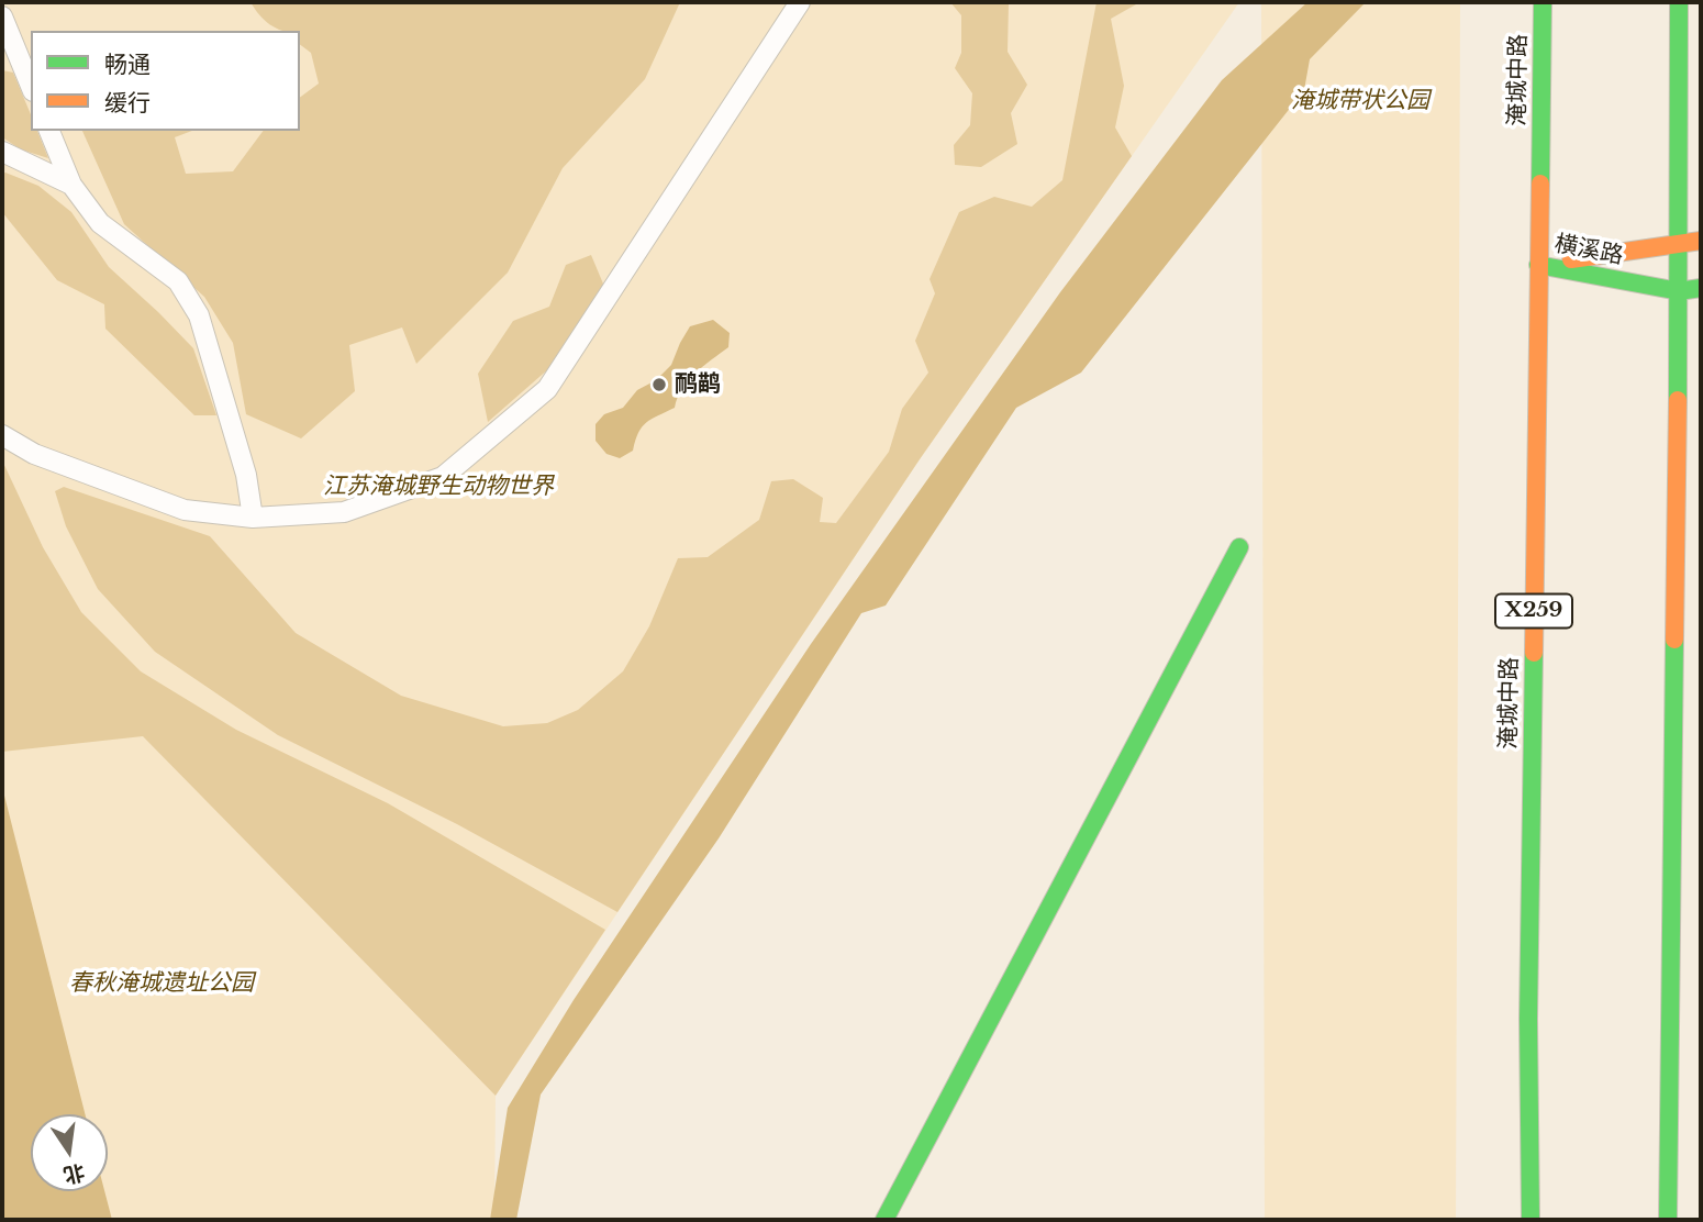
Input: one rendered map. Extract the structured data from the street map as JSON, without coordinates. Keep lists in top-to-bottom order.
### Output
{
  "streets": {
    "main road": ["淹城中路", "横溪路", "X259"]
  },
  "crossings": [
    ["淹城中路", "横溪路"]
  ],
  "parks": ["淹城带状公园", "江苏淹城野生动物世界", "春秋淹城遗址公园"],
  "places": ["鸸鹋"],
  "legend": ["畅通", "缓行"],
  "north": "bottom"
}
